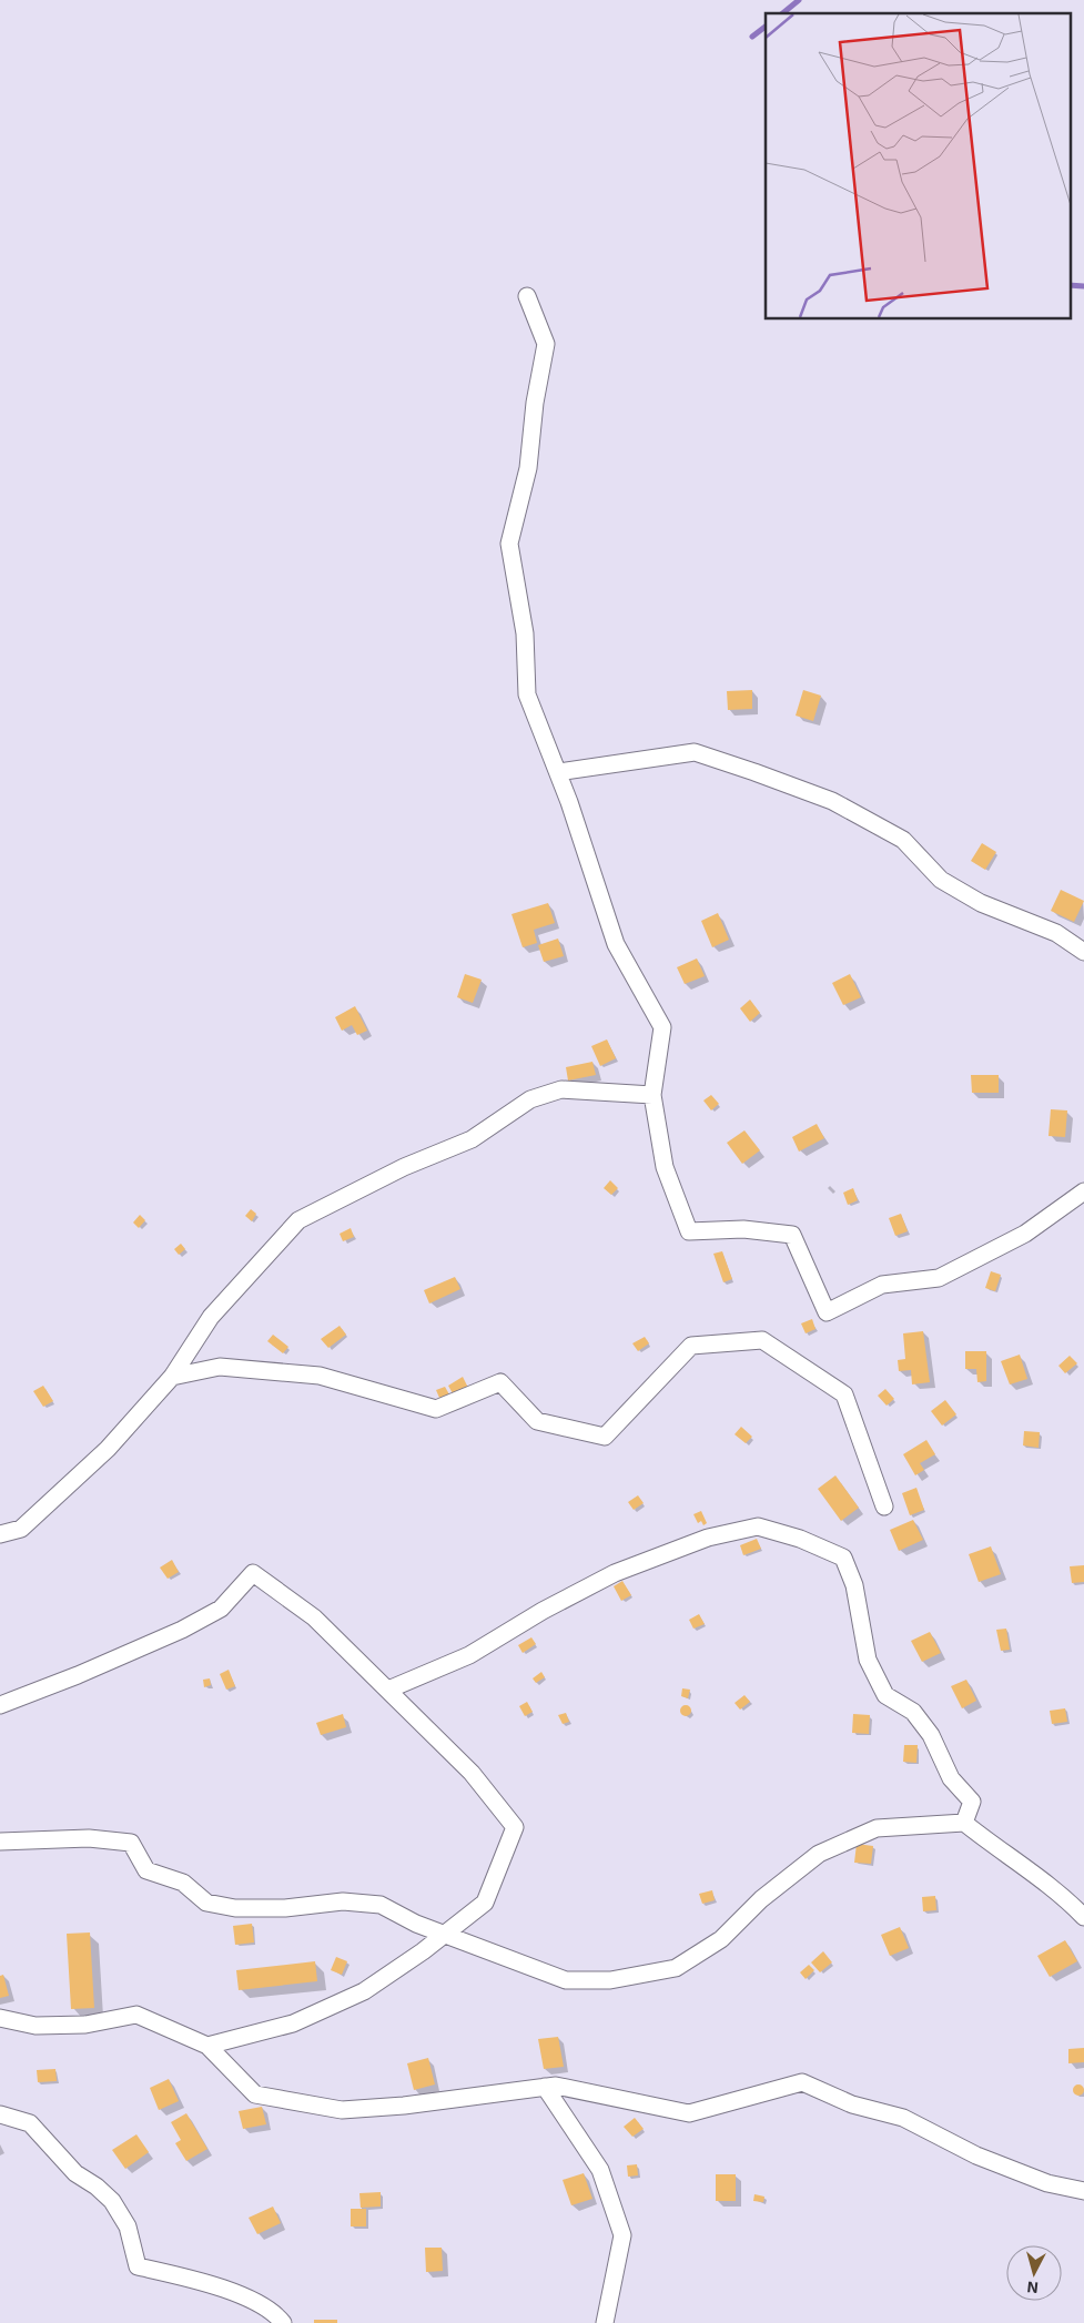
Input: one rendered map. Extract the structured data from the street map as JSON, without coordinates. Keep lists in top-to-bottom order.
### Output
{
  "north": "bottom"
}
